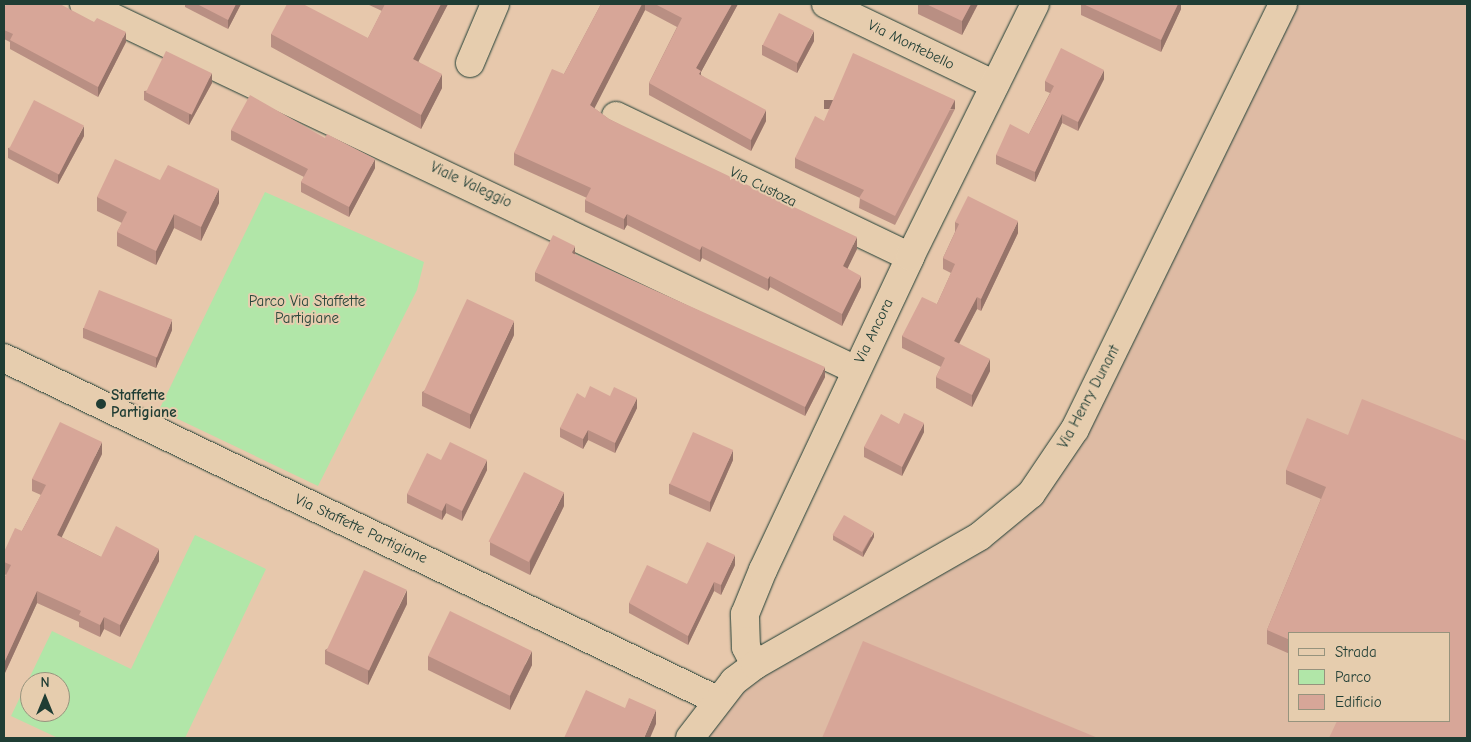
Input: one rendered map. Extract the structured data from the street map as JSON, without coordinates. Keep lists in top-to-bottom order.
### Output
{
  "streets": {
    "street": [
      "Via Montebello",
      "Viale Valeggio",
      "Via Custoza",
      "Via Ancora",
      "Via Henry Dunant",
      "Via Staffette Partigiane"
    ]
  },
  "crossings": [
    ["Via Montebello", "Via Ancora"],
    ["Viale Valeggio", "Via Ancora"],
    ["Via Custoza", "Via Ancora"],
    ["Via Ancora", "Via Henry Dunant"],
    ["Via Henry Dunant", "Via Staffette Partigiane"]
  ],
  "parks": ["Parco Via Staffette Partigiane"],
  "places": ["Staffette Partigiane"],
  "legend": ["Strada", "Parco", "Edificio"],
  "north": "top"
}
